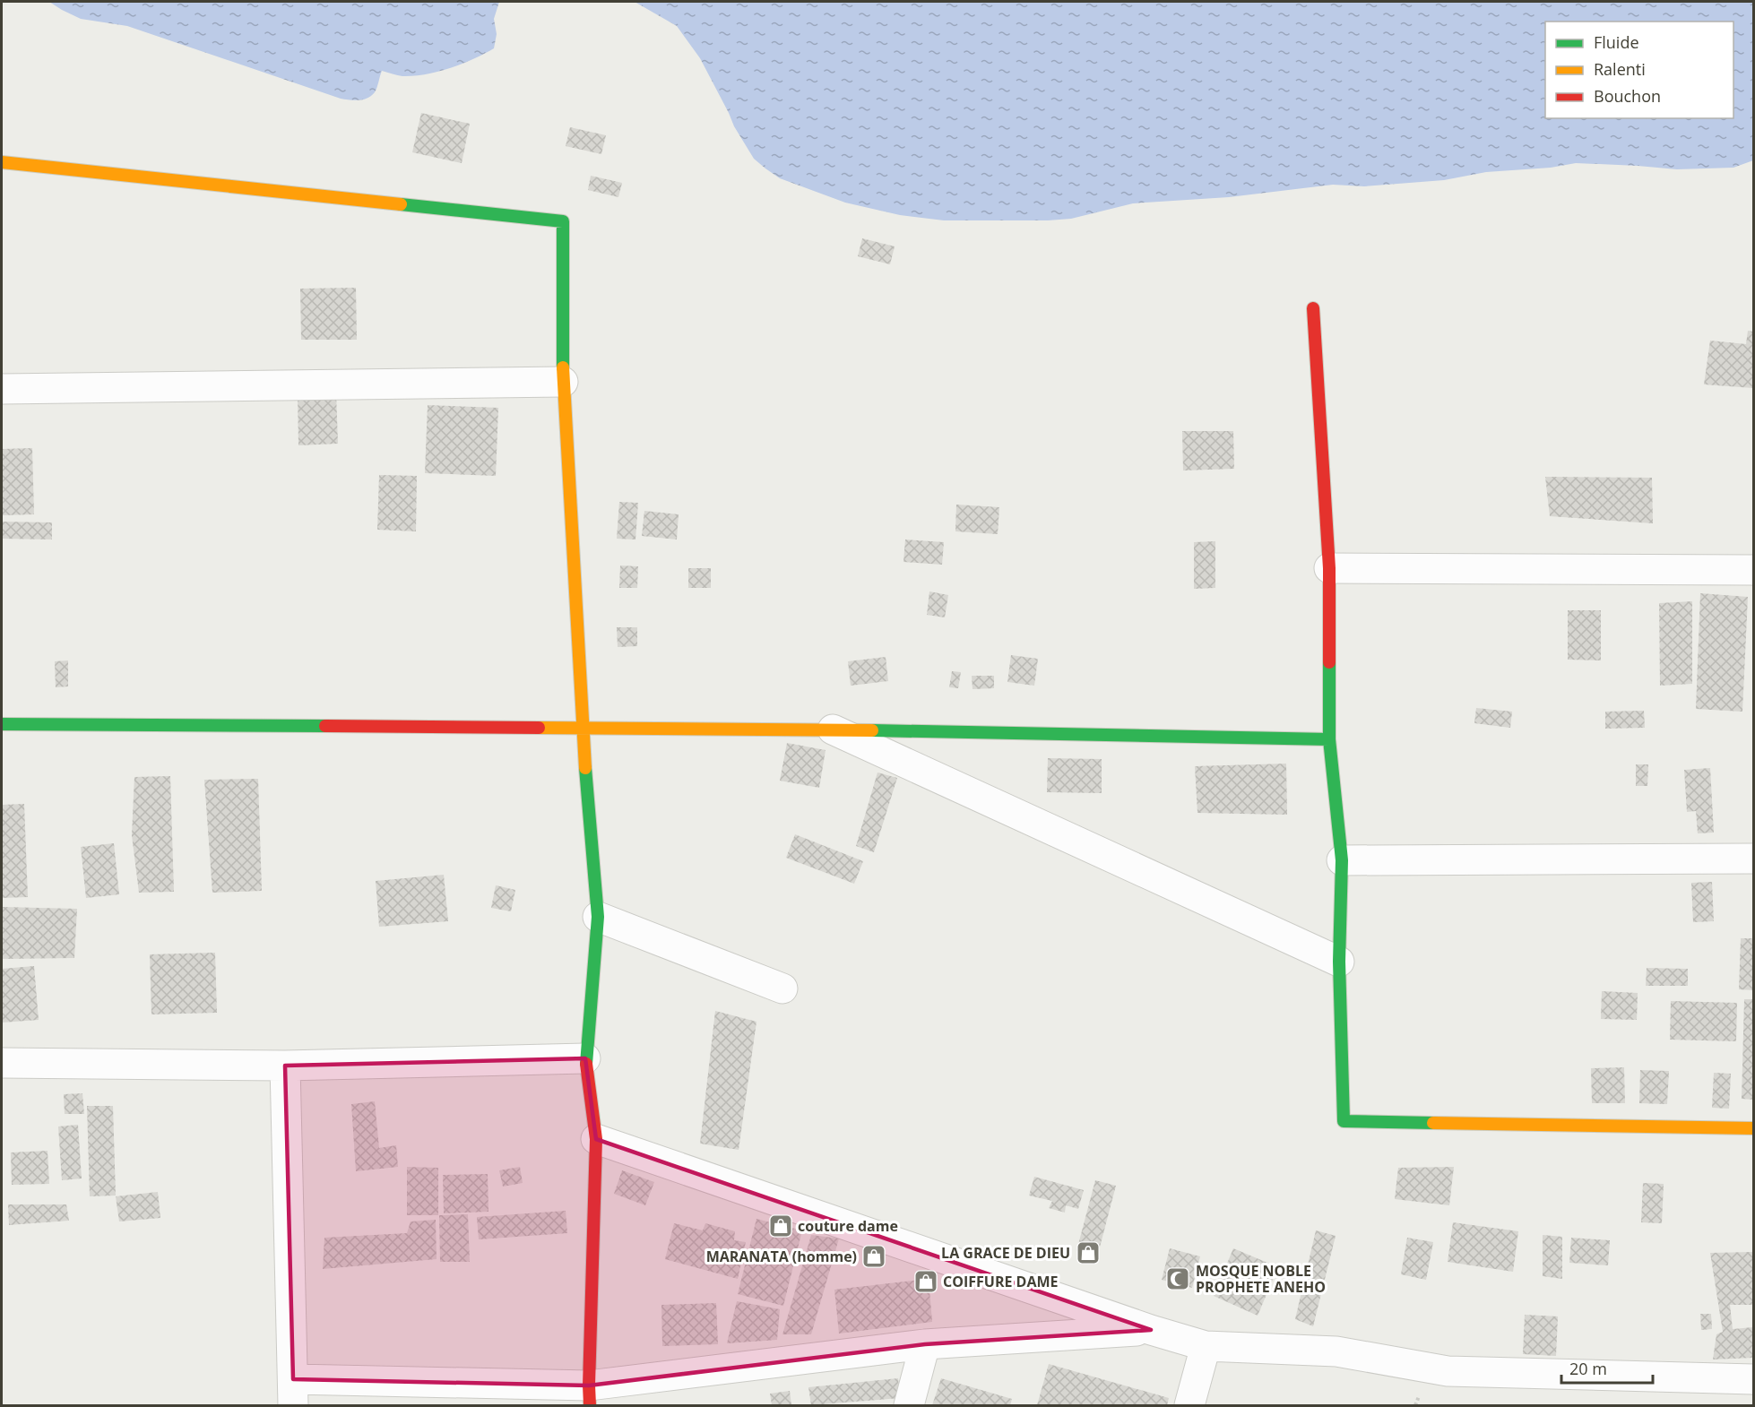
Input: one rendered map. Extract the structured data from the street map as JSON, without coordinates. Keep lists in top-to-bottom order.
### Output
{
  "places": {
    "shop": [
      "couture dame",
      "LA GRACE DE DIEU",
      "MARANATA (homme)",
      "COIFFURE DAME"
    ],
    "mosque": ["MOSQUE NOBLE PROPHETE ANEHO"]
  },
  "legend": ["Fluide", "Ralenti", "Bouchon"],
  "scale_bar": "20 m"
}
